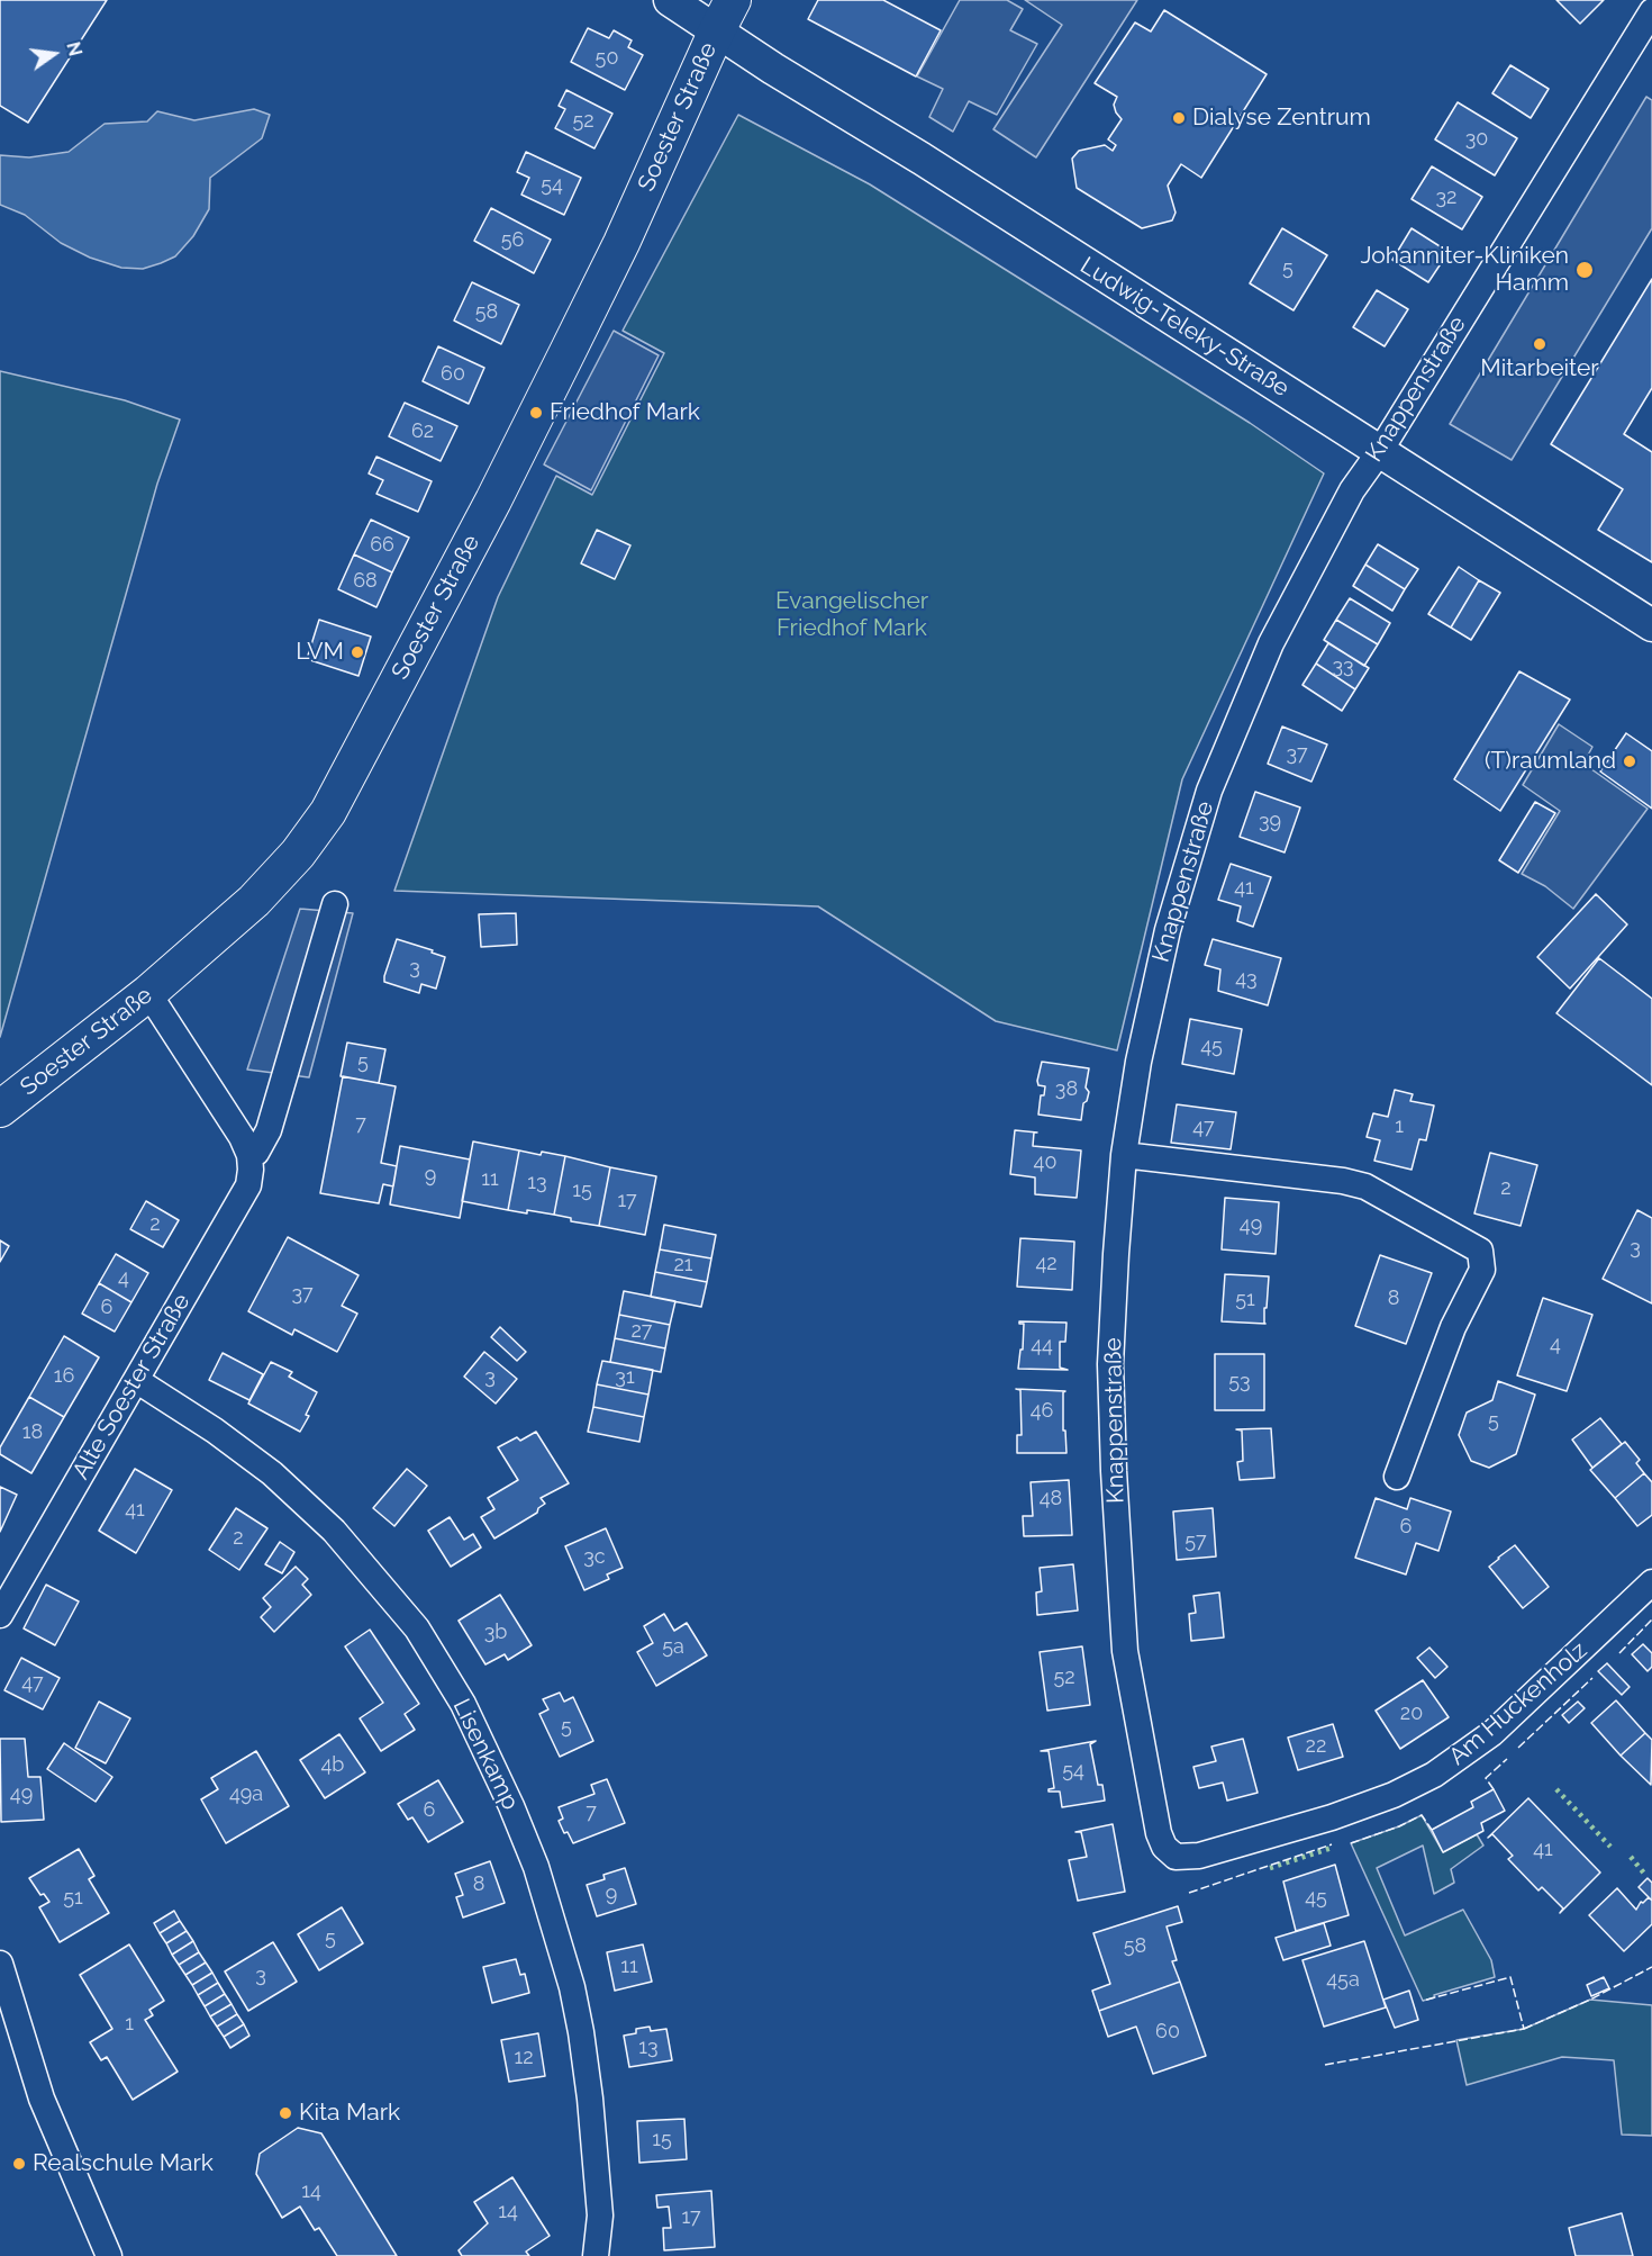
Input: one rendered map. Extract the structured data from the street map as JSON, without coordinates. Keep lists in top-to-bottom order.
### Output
{
  "streets": {
    "main road": ["Soester Straße"],
    "street": [
      "Ludwig-Teleky-Straße",
      "Knappenstraße",
      "Alte Soester Straße",
      "Am Huckenholz",
      "Lisenkamp"
    ]
  },
  "crossings": [
    ["Soester Straße", "Ludwig-Teleky-Straße"],
    ["Ludwig-Teleky-Straße", "Knappenstraße"],
    ["Knappenstraße", "Am Huckenholz"],
    ["Alte Soester Straße", "Lisenkamp"]
  ],
  "parks": ["Evangelischer Friedhof Mark"],
  "places": [
    "Dialyse Zentrum",
    "Johanniter-Kliniken Hamm",
    "Mitarbeiter",
    "Friedhof Mark",
    "LVM",
    "(T)raumland",
    "Kita Mark",
    "Realschule Mark"
  ],
  "house_numbers": [
    "50",
    "52",
    "30",
    "54",
    "32",
    "56",
    "5",
    "58",
    "60",
    "62",
    "66",
    "68",
    "33",
    "37",
    "39",
    "41",
    "3",
    "43",
    "45",
    "5",
    "38",
    "7",
    "1",
    "47",
    "40",
    "9",
    "11",
    "13",
    "2",
    "15",
    "17",
    "2",
    "49",
    "3",
    "42",
    "21",
    "4",
    "37",
    "8",
    "51",
    "6",
    "27",
    "4",
    "44",
    "16",
    "3",
    "31",
    "53",
    "46",
    "5",
    "18",
    "48",
    "41",
    "6",
    "2",
    "57",
    "3c",
    "3b",
    "5a",
    "52",
    "47",
    "20",
    "5",
    "22",
    "4b",
    "54",
    "49",
    "49a",
    "6",
    "7",
    "41",
    "8",
    "9",
    "51",
    "45",
    "5",
    "58",
    "11",
    "3",
    "45a",
    "1",
    "60",
    "13",
    "12",
    "15",
    "14",
    "14",
    "17"
  ],
  "north": "right"
}
